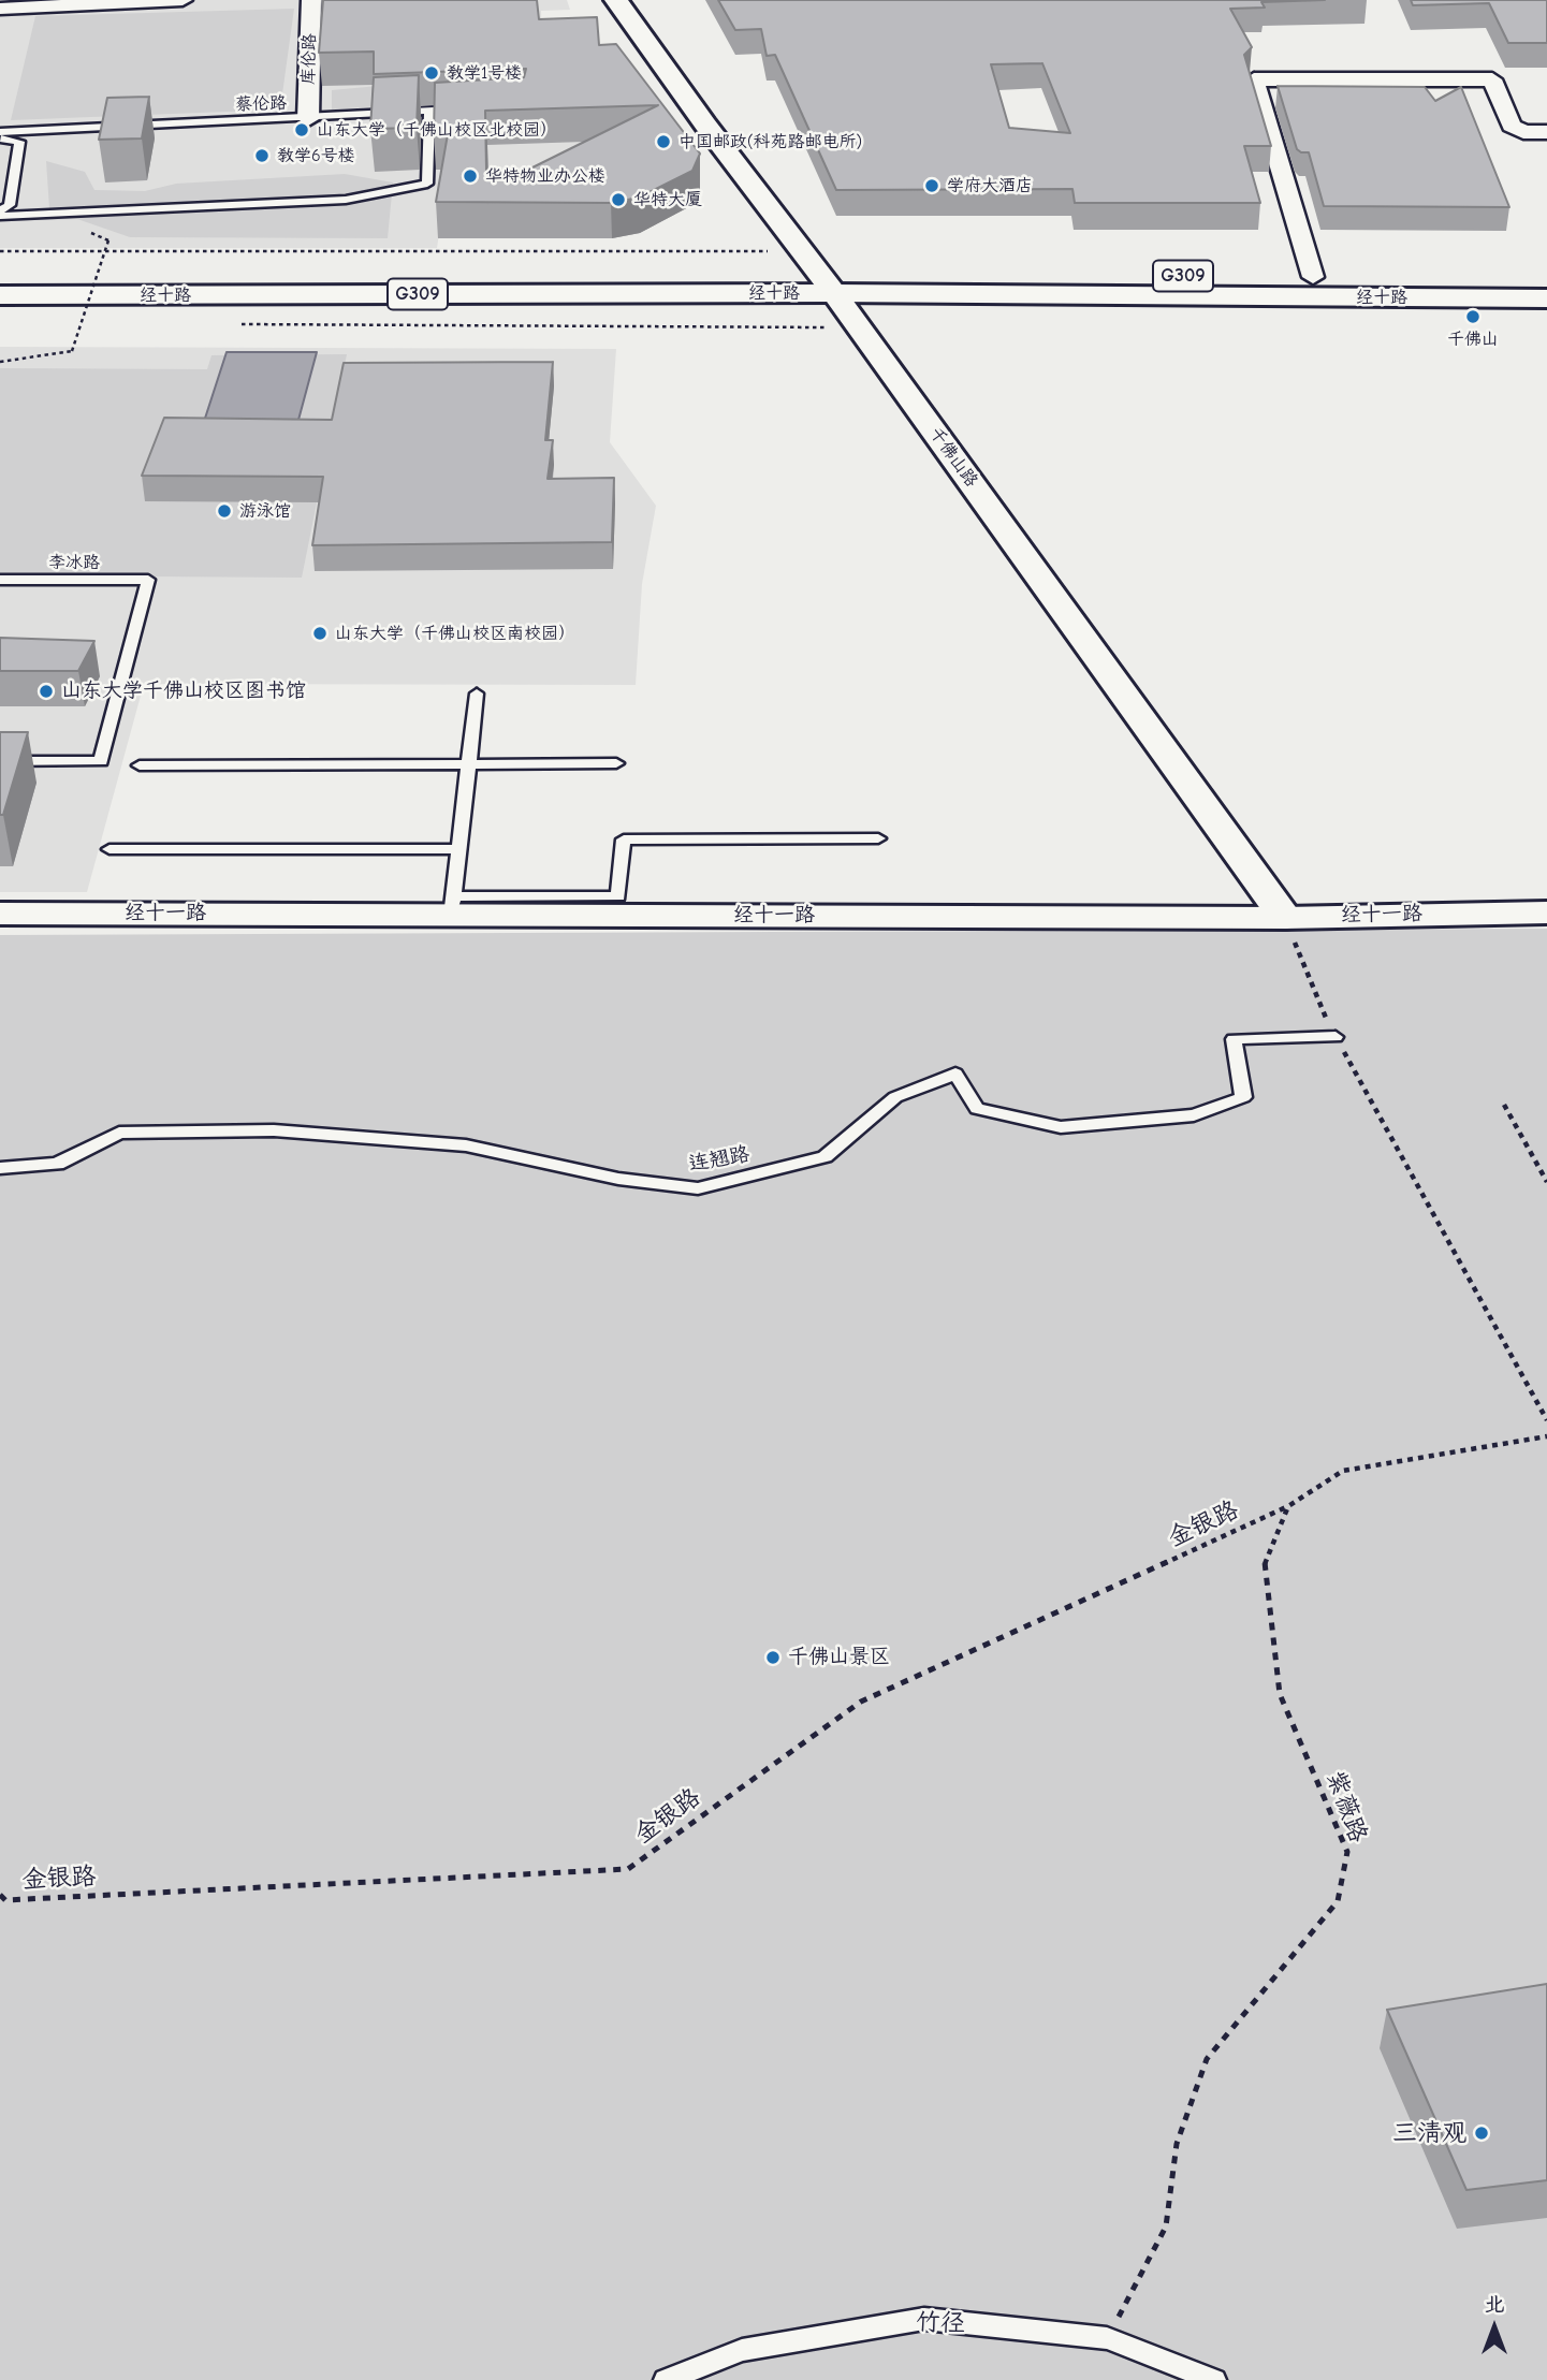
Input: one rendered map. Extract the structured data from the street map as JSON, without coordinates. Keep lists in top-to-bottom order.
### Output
{
  "streets": {
    "main road": [
      "G309",
      "经十路",
      "千佛山路",
      "经十一路"
    ],
    "street": ["库伦路"],
    "lane": [
      "蔡伦路",
      "李冰路",
      "连翘路",
      "竹径"
    ],
    "path": ["金银路", "紫薇路"]
  },
  "crossings": [
    ["库伦路", "蔡伦路"],
    ["经十路", "千佛山路"],
    ["千佛山路", "经十一路"],
    ["金银路", "紫薇路"],
    ["紫薇路", "竹径"]
  ],
  "places": [
    "教学1号楼",
    "山东大学（千佛山校区北校园）",
    "中国邮政(科苑路邮电所)",
    "教学6号楼",
    "华特物业办公楼",
    "学府大酒店",
    "华特大厦",
    "千佛山",
    "游泳馆",
    "山东大学（千佛山校区南校园）",
    "山东大学千佛山校区图书馆",
    "千佛山景区",
    "三清观"
  ],
  "north": "top"
}
